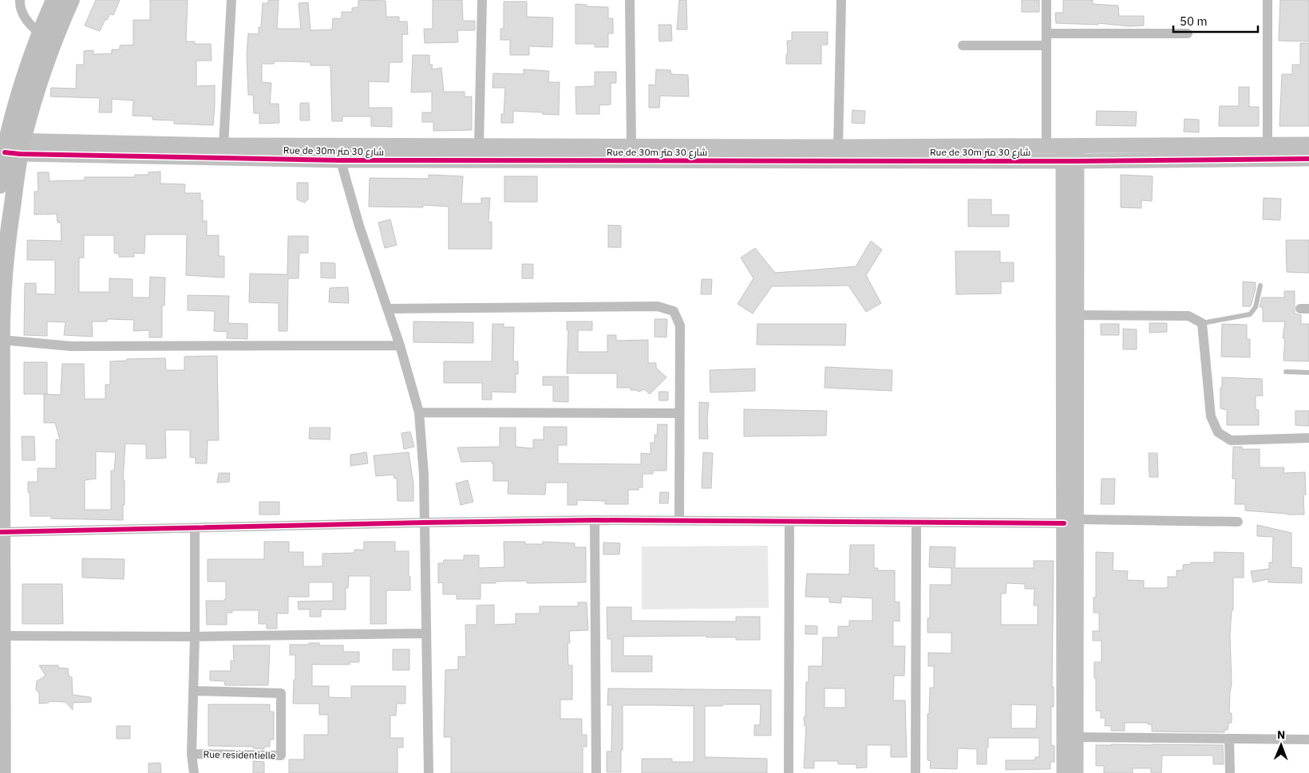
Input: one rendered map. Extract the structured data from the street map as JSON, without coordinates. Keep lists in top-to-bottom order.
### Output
{
  "streets": {
    "street": ["Rue de 30m شارع 30 متر", "Rue residentielle"]
  },
  "scale_bar": "50 m",
  "north": "top"
}
